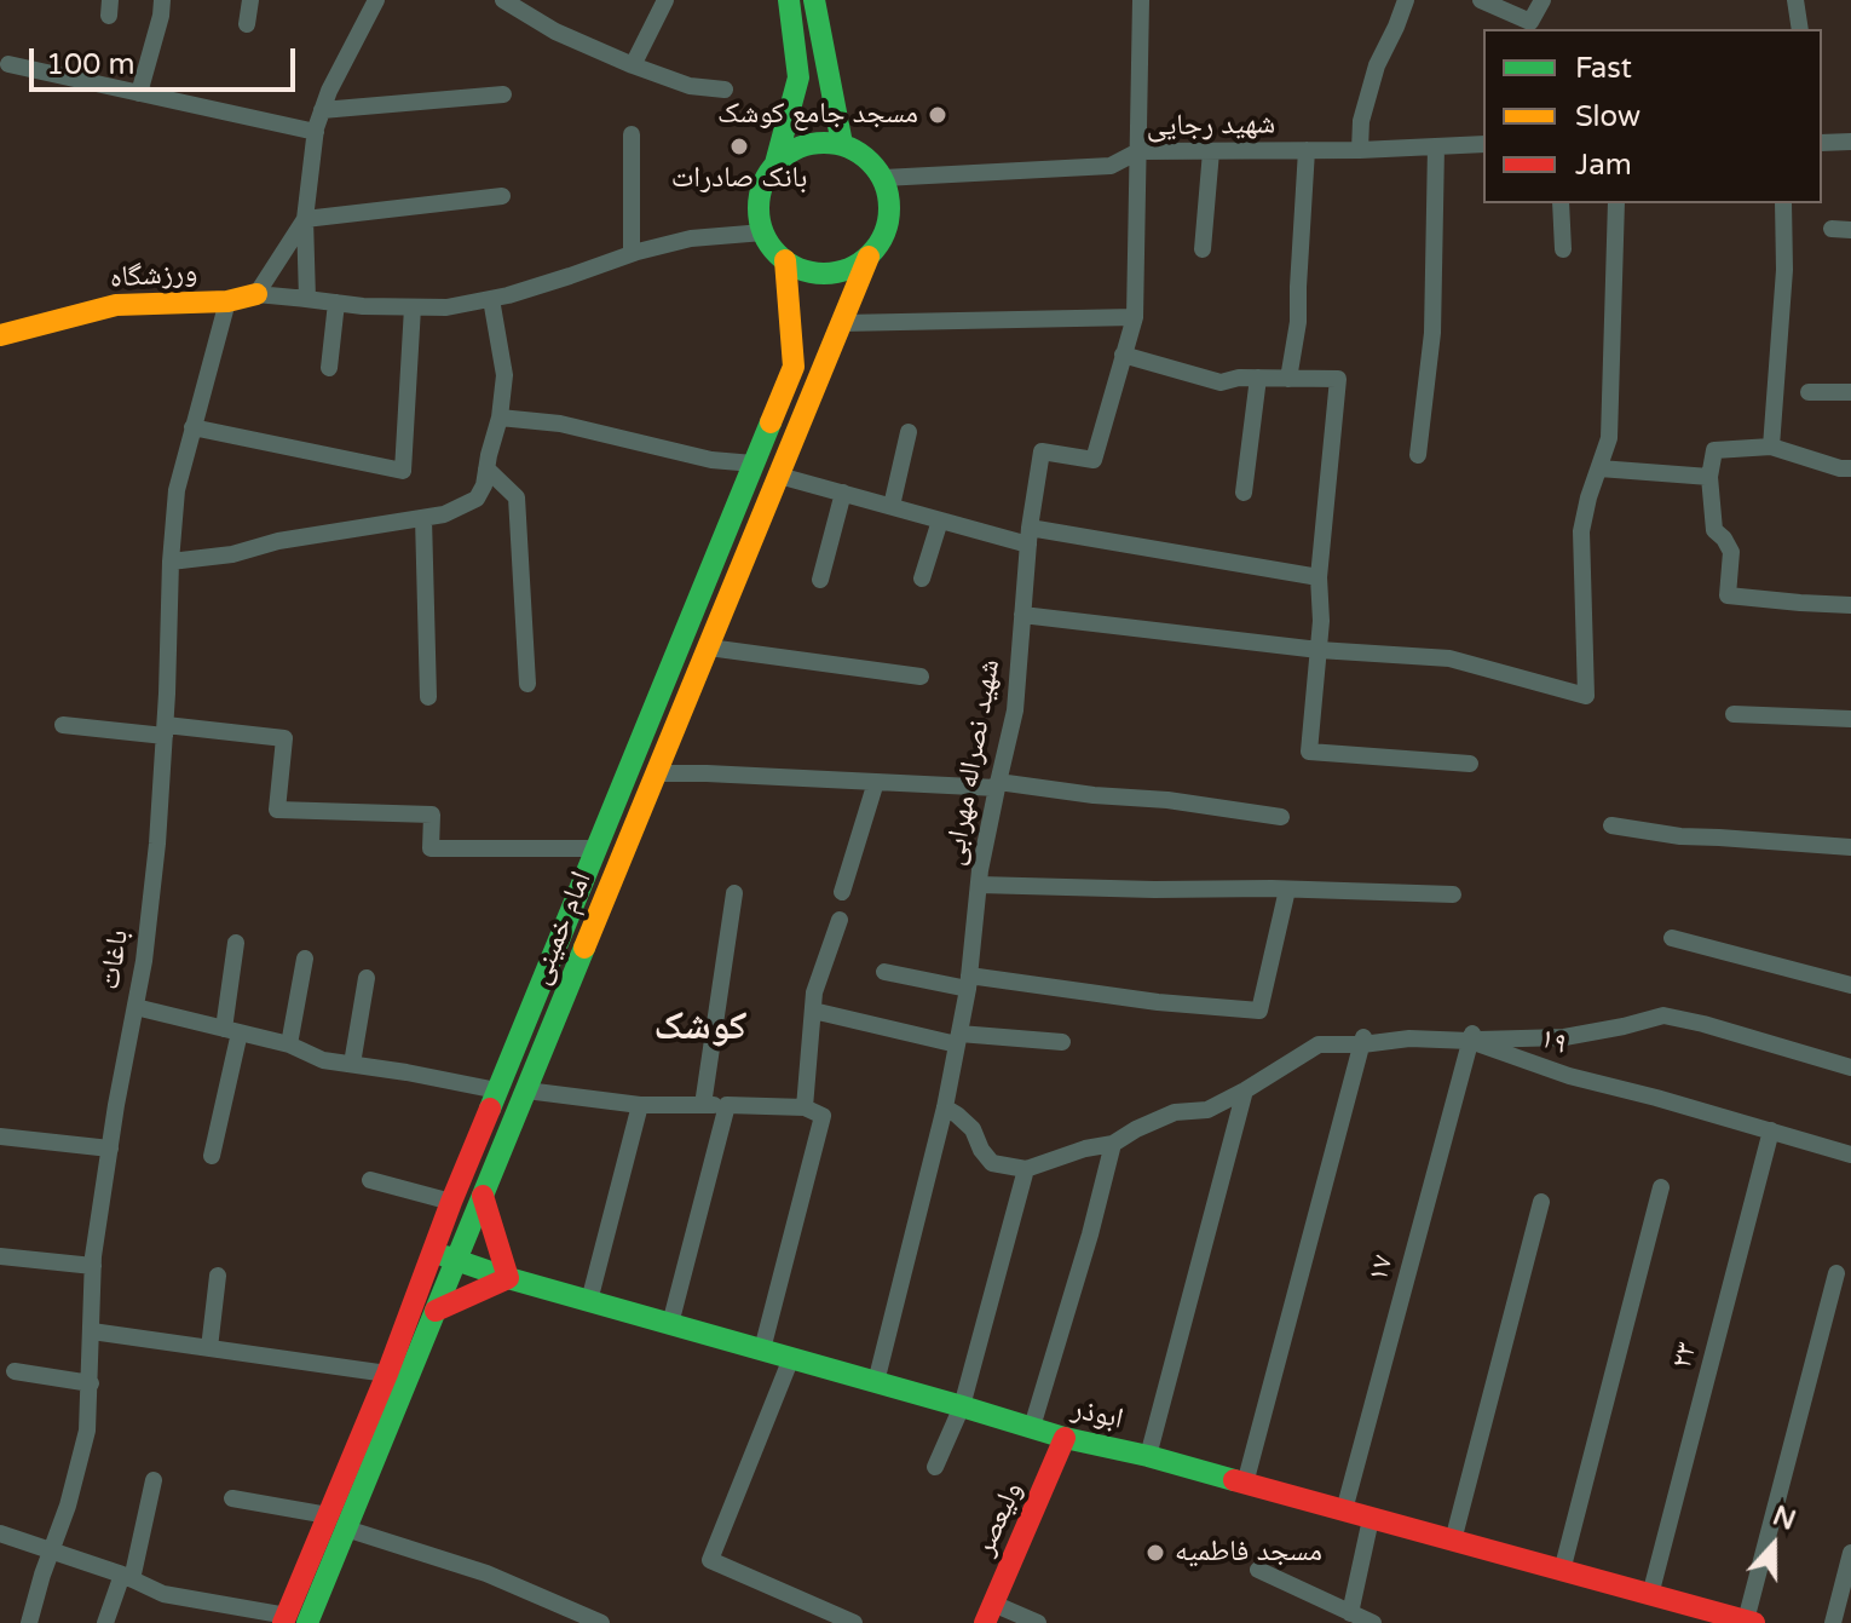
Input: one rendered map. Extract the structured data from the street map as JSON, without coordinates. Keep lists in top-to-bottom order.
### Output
{
  "streets": {
    "main road": [
      "ورزشگاه",
      "امام خمینی",
      "ابوذر",
      "ولیعصر"
    ],
    "street": [
      "شهید رجایی",
      "شهید نصراله مهرابی",
      "باغات",
      "۱۹",
      "۱۷",
      "۲۳"
    ]
  },
  "crossings": [
    ["شهید رجایی", "شهید نصراله مهرابی"],
    ["شهید رجایی", "امام خمینی"],
    ["ورزشگاه", "باغات"],
    ["شهید نصراله مهرابی", "ابوذر"],
    ["امام خمینی", "ابوذر"],
    ["۱۹", "۱۷"],
    ["۱۹", "۲۳"],
    ["۱۷", "ابوذر"],
    ["۲۳", "ابوذر"],
    ["ابوذر", "ولیعصر"]
  ],
  "districts": ["کوشک"],
  "places": ["مسجد جامع کوشک", "بانک صادرات", "مسجد فاطمیه"],
  "legend": ["Fast", "Slow", "Jam"],
  "scale_bar": "100 m",
  "north": "top"
}
